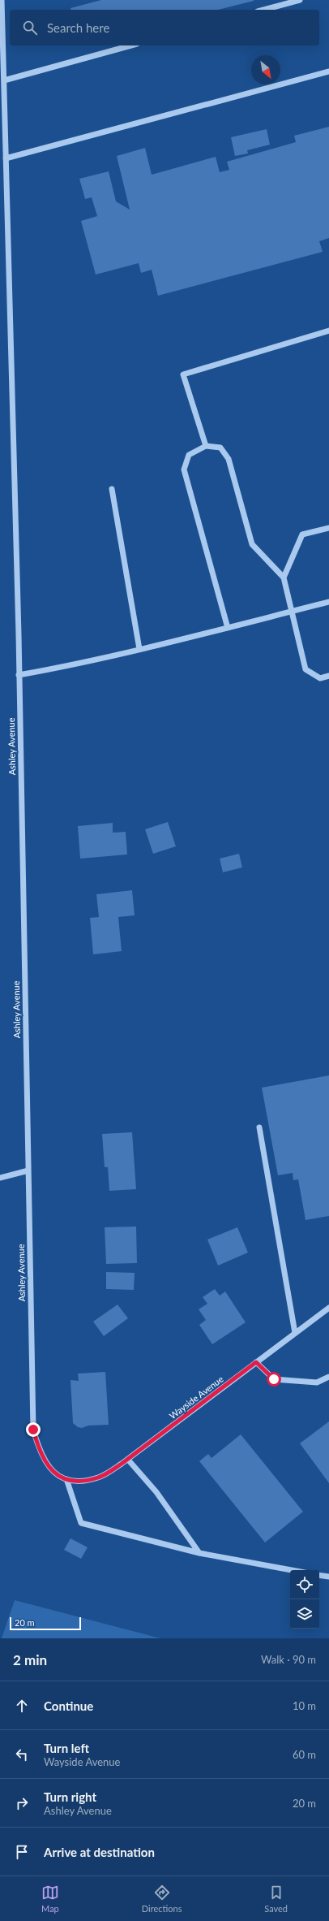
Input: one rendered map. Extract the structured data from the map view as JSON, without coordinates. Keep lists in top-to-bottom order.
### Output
{
  "streets": {
    "street": ["Ashley Avenue", "Wayside Avenue"]
  },
  "crossings": [
    ["Ashley Avenue", "Wayside Avenue"]
  ],
  "scale_bar": "20 m",
  "north": "bottom right",
  "page": {
    "search": "Search here",
    "scale": "20 m",
    "heading": ["2 min", "Walk · 90 m"],
    "list": [
      ["Continue", "10 m"],
      ["Turn left", "Wayside Avenue", "60 m"],
      ["Turn right", "Ashley Avenue", "20 m"],
      "Arrive at destination"
    ],
    "nav": ["Map", "Directions", "Saved"]
  }
}
